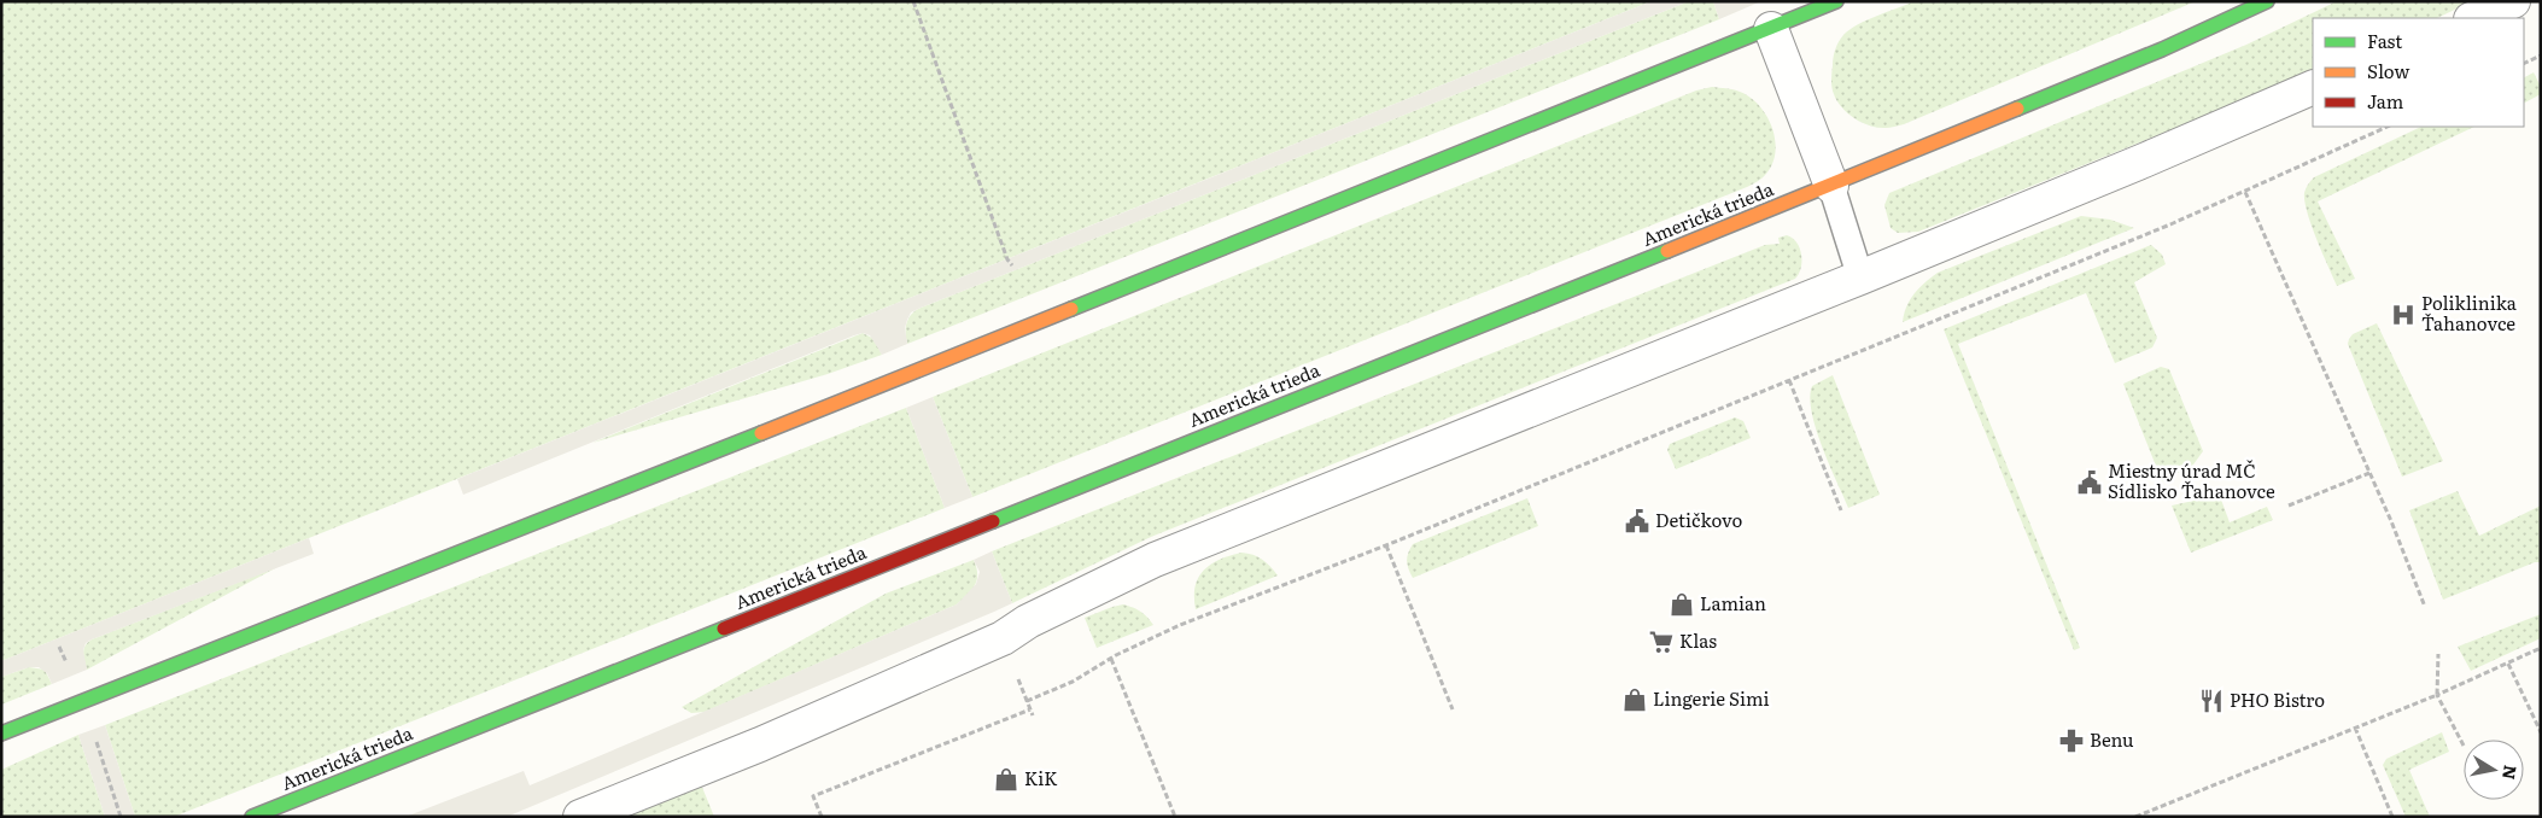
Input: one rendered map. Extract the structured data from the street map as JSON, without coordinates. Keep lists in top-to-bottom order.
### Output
{
  "streets": {
    "street": ["Americká trieda"]
  },
  "places": {
    "hospital": ["Poliklinika Ťahanovce"],
    "public building": ["Miestny úrad MČ Sídlisko Ťahanovce", "Detičkovo"],
    "shop": ["Lamian", "Lingerie Simi", "KiK"],
    "supermarket": ["Klas"],
    "restaurant": ["PHO Bistro"],
    "pharmacy": ["Benu"]
  },
  "legend": ["Fast", "Slow", "Jam"],
  "north": "right"
}
